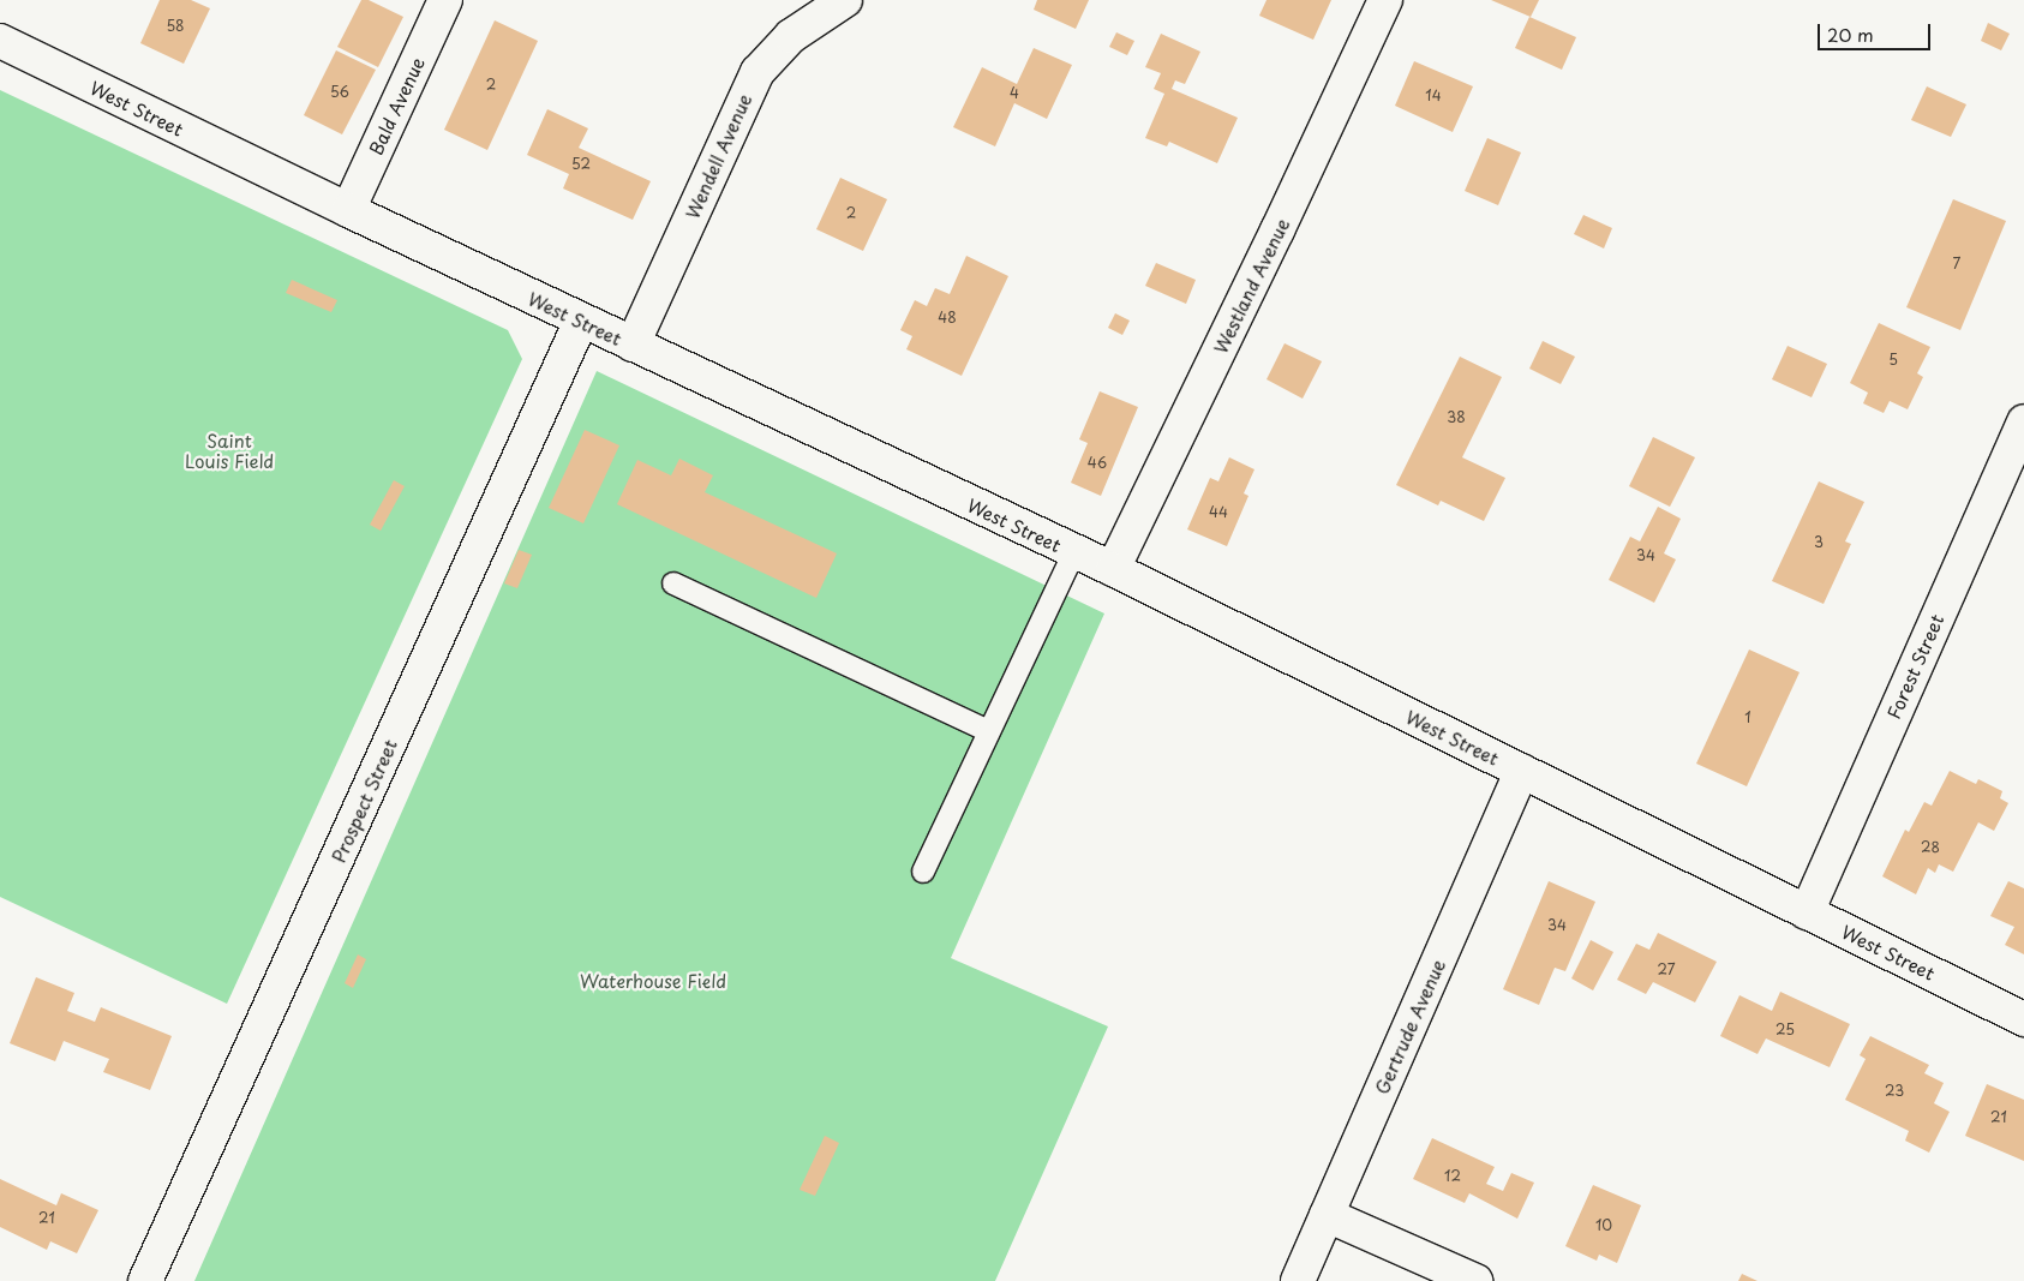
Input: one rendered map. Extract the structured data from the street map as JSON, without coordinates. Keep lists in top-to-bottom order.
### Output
{
  "streets": {
    "street": [
      "Bald Avenue",
      "West Street",
      "Wendell Avenue",
      "Westland Avenue",
      "Forest Street",
      "Prospect Street",
      "Gertrude Avenue"
    ]
  },
  "crossings": [
    ["Bald Avenue", "West Street"],
    ["West Street", "Wendell Avenue"],
    ["West Street", "Westland Avenue"],
    ["West Street", "Forest Street"],
    ["West Street", "Prospect Street"],
    ["West Street", "Gertrude Avenue"]
  ],
  "parks": ["Saint Louis Field", "Waterhouse Field"],
  "house_numbers": [
    "58",
    "2",
    "56",
    "4",
    "14",
    "52",
    "2",
    "7",
    "48",
    "5",
    "38",
    "46",
    "44",
    "3",
    "34",
    "1",
    "28",
    "34",
    "27",
    "25",
    "23",
    "21",
    "12",
    "21",
    "10"
  ],
  "scale_bar": "20 m"
}
